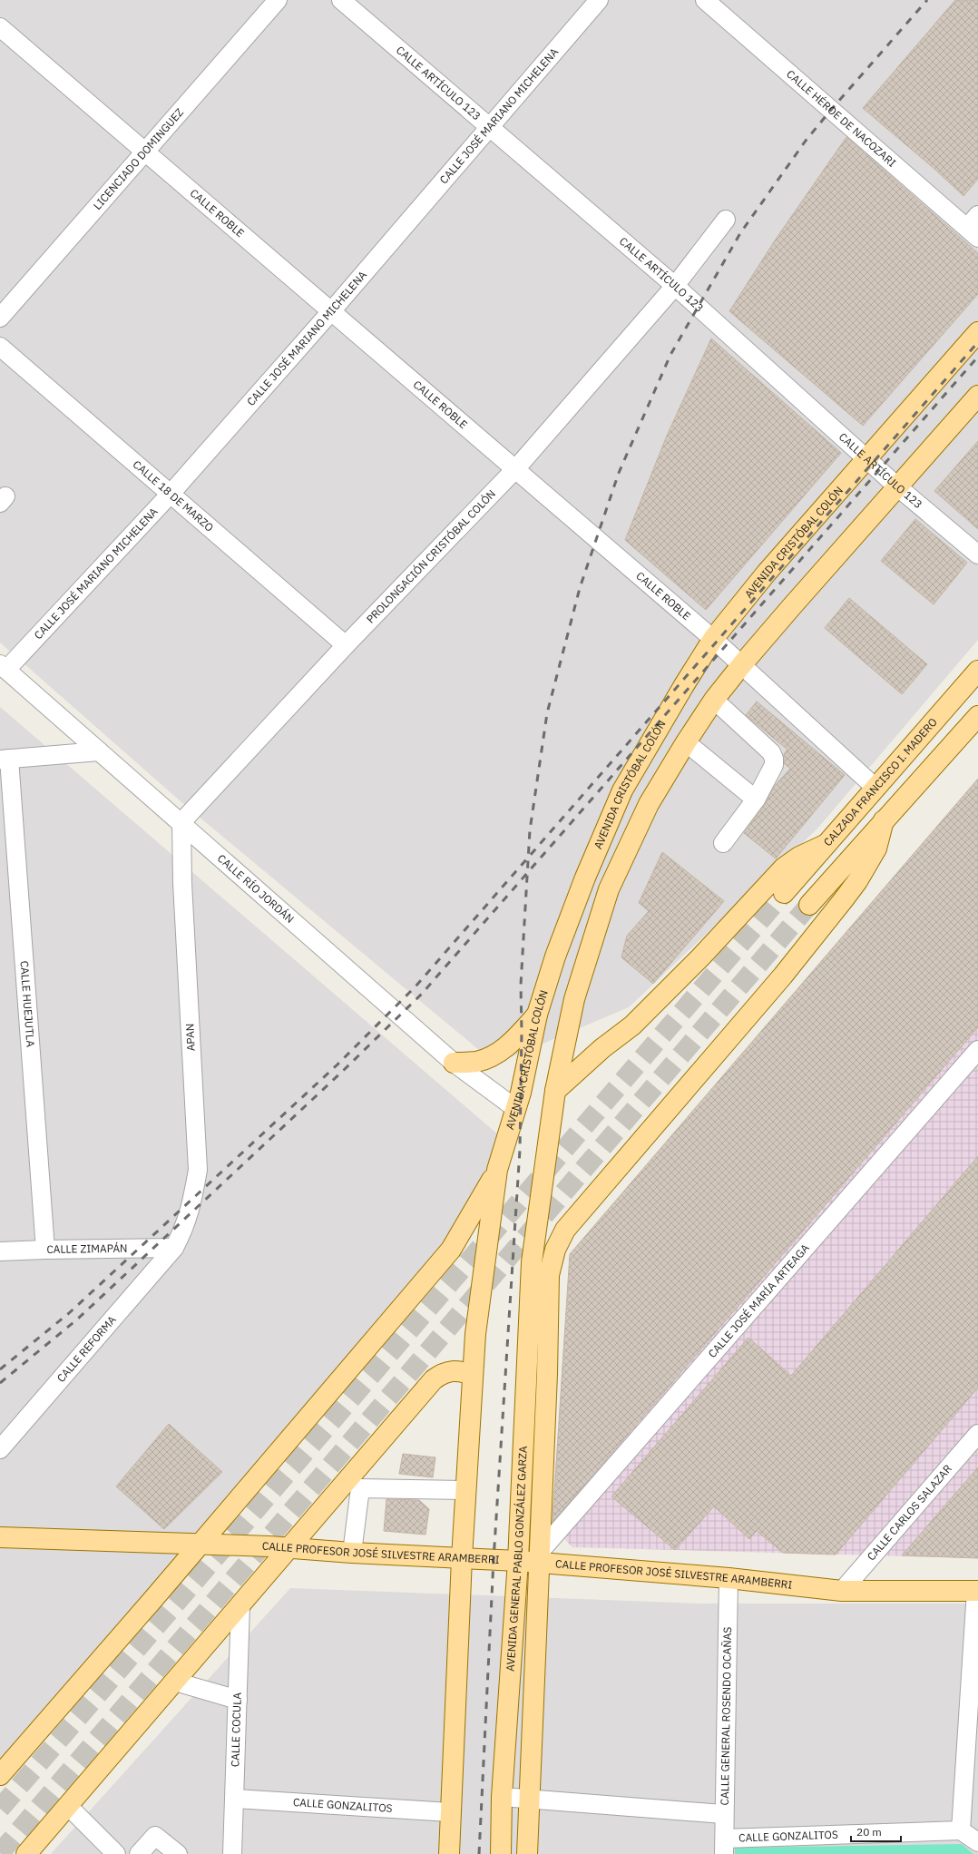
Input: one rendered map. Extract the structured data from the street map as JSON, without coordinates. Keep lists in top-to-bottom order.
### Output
{
  "streets": {
    "main road": [
      "AVENIDA CRISTÓBAL COLÓN",
      "CALZADA FRANCISCO I. MADERO",
      "CALLE PROFESOR JOSÉ SILVESTRE ARAMBERRI",
      "AVENIDA GENERAL PABLO GONZÁLEZ GARZA"
    ],
    "street": [
      "CALLE ARTÍCULO 123",
      "CALLE JOSÉ MARIANO MICHELENA",
      "CALLE HÉROE DE NACOZARI",
      "LICENCIADO DOMINGUEZ",
      "CALLE ROBLE",
      "CALLE 18 DE MARZO",
      "PROLONGACIÓN CRISTÓBAL COLÓN",
      "CALLE RÍO JORDÁN",
      "CALLE HUEJUTLA",
      "APAN",
      "CALLE ZIMAPÁN",
      "CALLE JOSÉ MARÍA ARTEAGA",
      "CALLE REFORMA",
      "CALLE CARLOS SALAZAR",
      "CALLE GENERAL ROSENDO OCAÑAS",
      "CALLE COCULA",
      "CALLE GONZALITOS"
    ]
  },
  "crossings": [
    ["CALLE ARTÍCULO 123", "CALLE JOSÉ MARIANO MICHELENA"],
    ["CALLE ARTÍCULO 123", "AVENIDA CRISTÓBAL COLÓN"],
    ["CALLE ARTÍCULO 123", "PROLONGACIÓN CRISTÓBAL COLÓN"],
    ["CALLE JOSÉ MARIANO MICHELENA", "CALLE ROBLE"],
    ["CALLE JOSÉ MARIANO MICHELENA", "CALLE 18 DE MARZO"],
    ["CALLE JOSÉ MARIANO MICHELENA", "CALLE RÍO JORDÁN"],
    ["LICENCIADO DOMINGUEZ", "CALLE ROBLE"],
    ["CALLE ROBLE", "AVENIDA CRISTÓBAL COLÓN"],
    ["CALLE ROBLE", "PROLONGACIÓN CRISTÓBAL COLÓN"],
    ["CALLE ROBLE", "CALZADA FRANCISCO I. MADERO"],
    ["CALLE 18 DE MARZO", "PROLONGACIÓN CRISTÓBAL COLÓN"],
    ["AVENIDA CRISTÓBAL COLÓN", "CALLE RÍO JORDÁN"],
    ["PROLONGACIÓN CRISTÓBAL COLÓN", "CALLE RÍO JORDÁN"],
    ["PROLONGACIÓN CRISTÓBAL COLÓN", "APAN"],
    ["CALLE RÍO JORDÁN", "APAN"],
    ["CALLE HUEJUTLA", "CALLE ZIMAPÁN"],
    ["APAN", "CALLE ZIMAPÁN"],
    ["APAN", "CALLE REFORMA"],
    ["CALLE ZIMAPÁN", "CALLE REFORMA"],
    ["CALLE JOSÉ MARÍA ARTEAGA", "CALLE PROFESOR JOSÉ SILVESTRE ARAMBERRI"],
    ["CALLE JOSÉ MARÍA ARTEAGA", "AVENIDA GENERAL PABLO GONZÁLEZ GARZA"],
    ["CALLE CARLOS SALAZAR", "CALLE PROFESOR JOSÉ SILVESTRE ARAMBERRI"],
    ["CALLE PROFESOR JOSÉ SILVESTRE ARAMBERRI", "AVENIDA GENERAL PABLO GONZÁLEZ GARZA"],
    ["CALLE PROFESOR JOSÉ SILVESTRE ARAMBERRI", "CALLE GENERAL ROSENDO OCAÑAS"],
    ["CALLE GENERAL ROSENDO OCAÑAS", "CALLE GONZALITOS"],
    ["CALLE COCULA", "CALLE GONZALITOS"]
  ],
  "scale_bar": "20 m"
}
